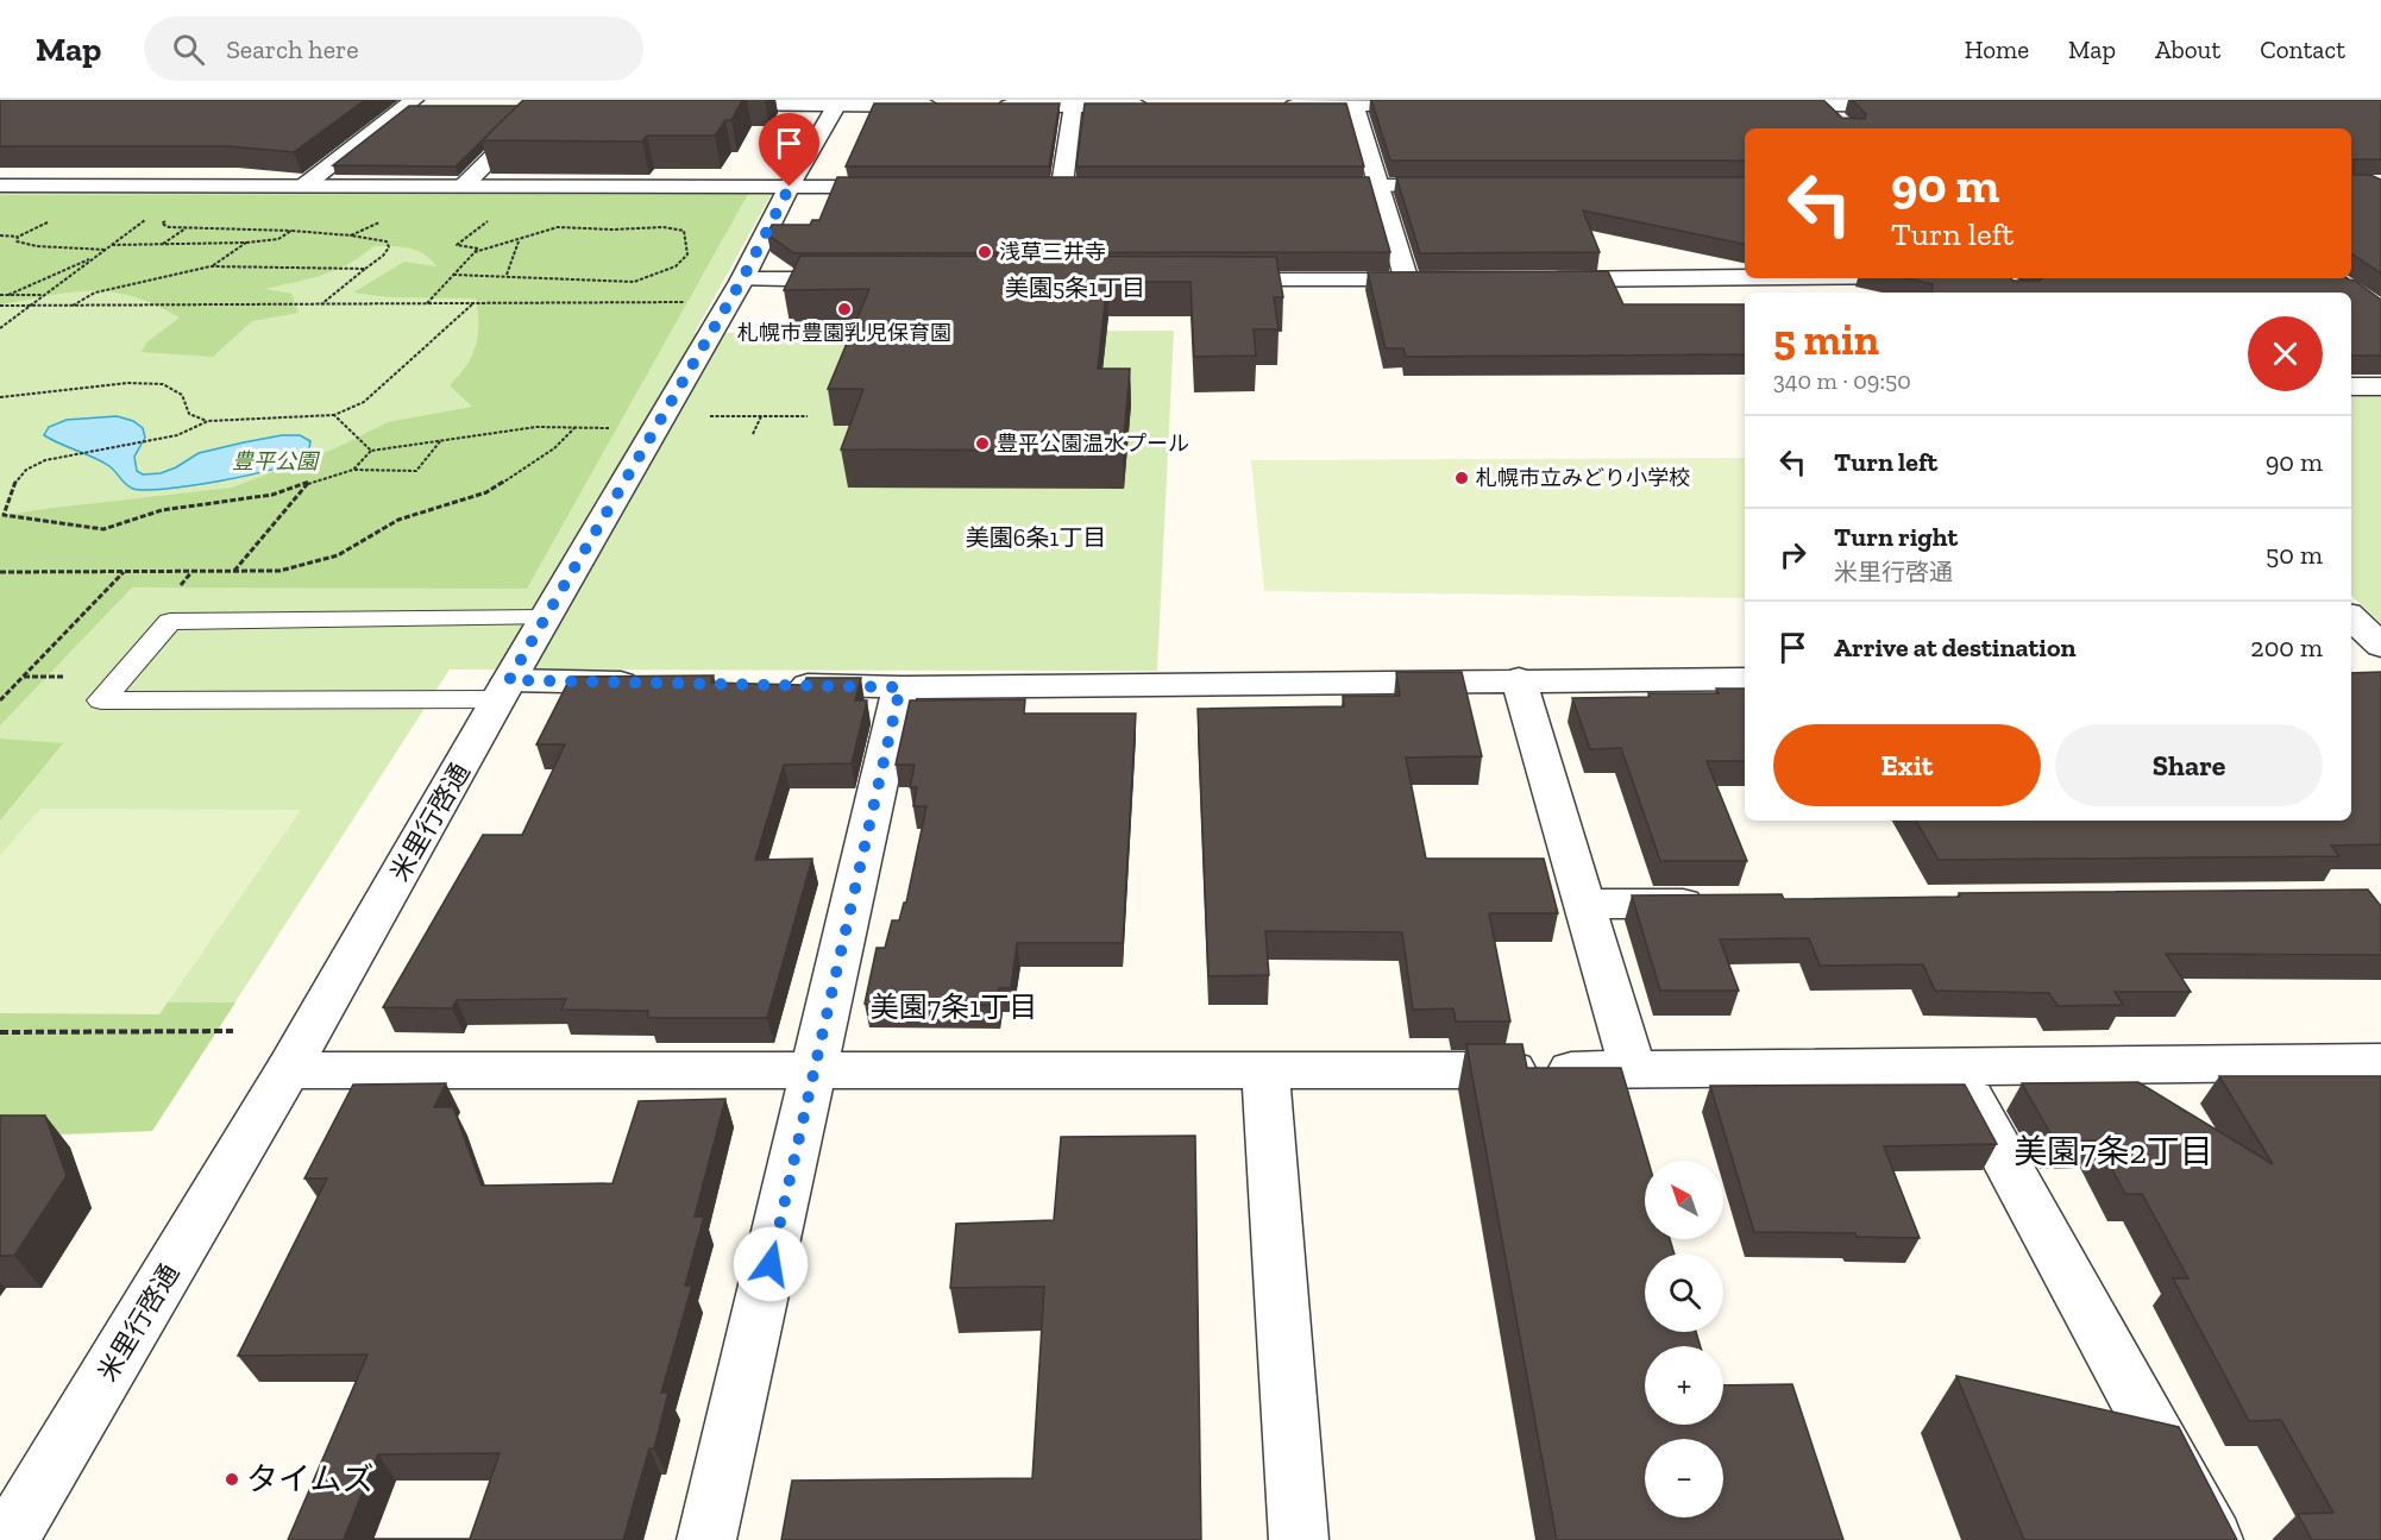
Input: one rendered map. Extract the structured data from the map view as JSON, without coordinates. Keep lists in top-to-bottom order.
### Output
{
  "streets": {
    "street": ["米里行啓通"]
  },
  "districts": [
    "美園5条1丁目",
    "美園6条1丁目",
    "美園7条1丁目",
    "美園7条2丁目"
  ],
  "parks": ["豊平公園"],
  "places": [
    "浅草三井寺",
    "札幌市豊園乳児保育園",
    "豊平公園温水プール",
    "札幌市立みどり小学校",
    "タイムズ"
  ],
  "north": "top left",
  "page": {
    "header": "Map",
    "search": "Search here",
    "nav": [
      "Home",
      "Map",
      "About",
      "Contact"
    ],
    "turn": ["90 m", "Turn left"],
    "heading": ["5 min", "340 m · 09:50"],
    "list": [
      {
        "name": "Turn left",
        "value": "90 m"
      },
      {
        "name": "Turn right",
        "note": "米里行啓通",
        "value": "50 m"
      },
      {
        "name": "Arrive at destination",
        "value": "200 m"
      }
    ],
    "buttons": ["Exit", "Share"],
    "map_buttons": ["+", "−"]
  }
}
